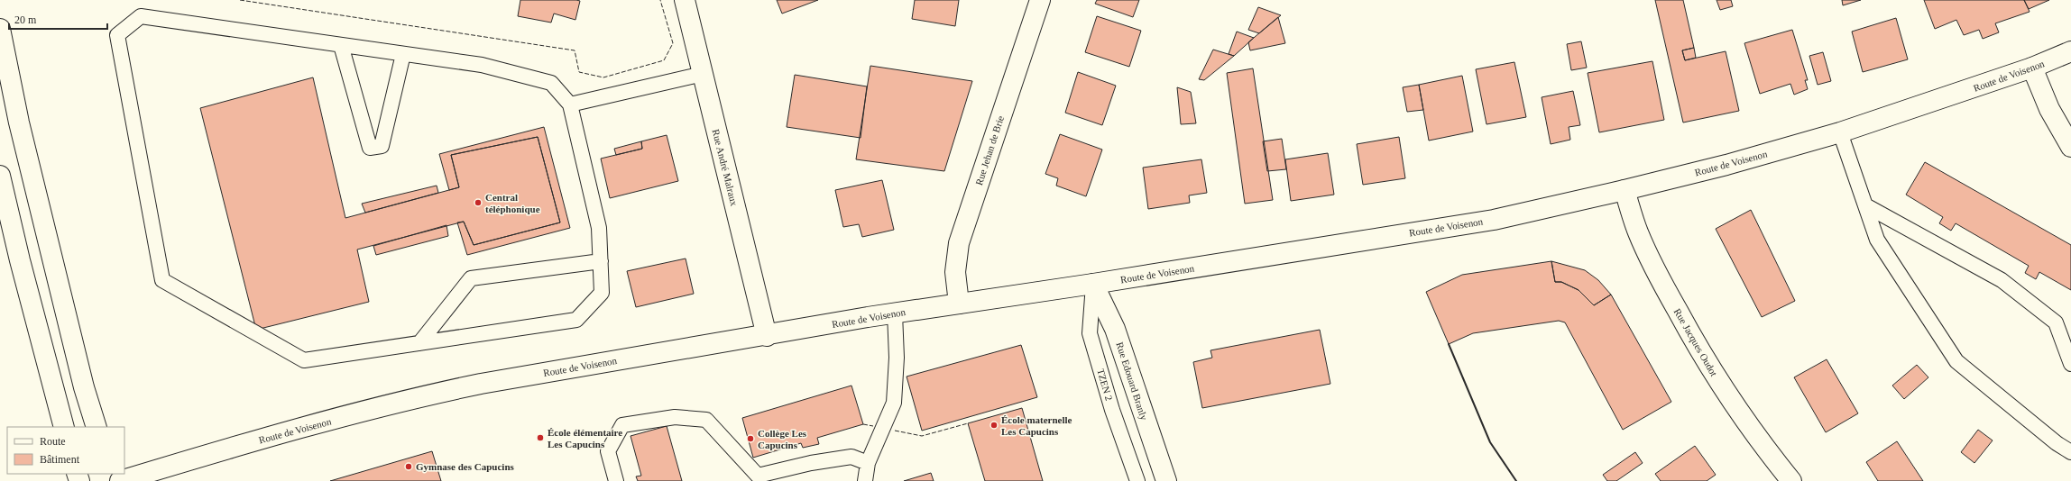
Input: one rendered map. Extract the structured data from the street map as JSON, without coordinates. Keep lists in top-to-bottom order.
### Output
{
  "streets": {
    "street": [
      "Route de Voisenon",
      "Rue Jehan de Brie",
      "Rue André Malraux",
      "Rue Jacques Oudot",
      "Rue Edouard Branly"
    ],
    "lane": ["TZEN 2"]
  },
  "crossings": [
    ["Route de Voisenon", "Rue Jehan de Brie"],
    ["Route de Voisenon", "Rue André Malraux"],
    ["Route de Voisenon", "Rue Jacques Oudot"],
    ["Route de Voisenon", "Rue Edouard Branly"],
    ["Route de Voisenon", "TZEN 2"],
    ["Rue Edouard Branly", "TZEN 2"]
  ],
  "places": [
    "Central téléphonique",
    "École maternelle Les Capucins",
    "École élémentaire Les Capucins",
    "Collège Les Capucins",
    "Gymnase des Capucins"
  ],
  "legend": ["Route", "Bâtiment"],
  "scale_bar": "20 m"
}
